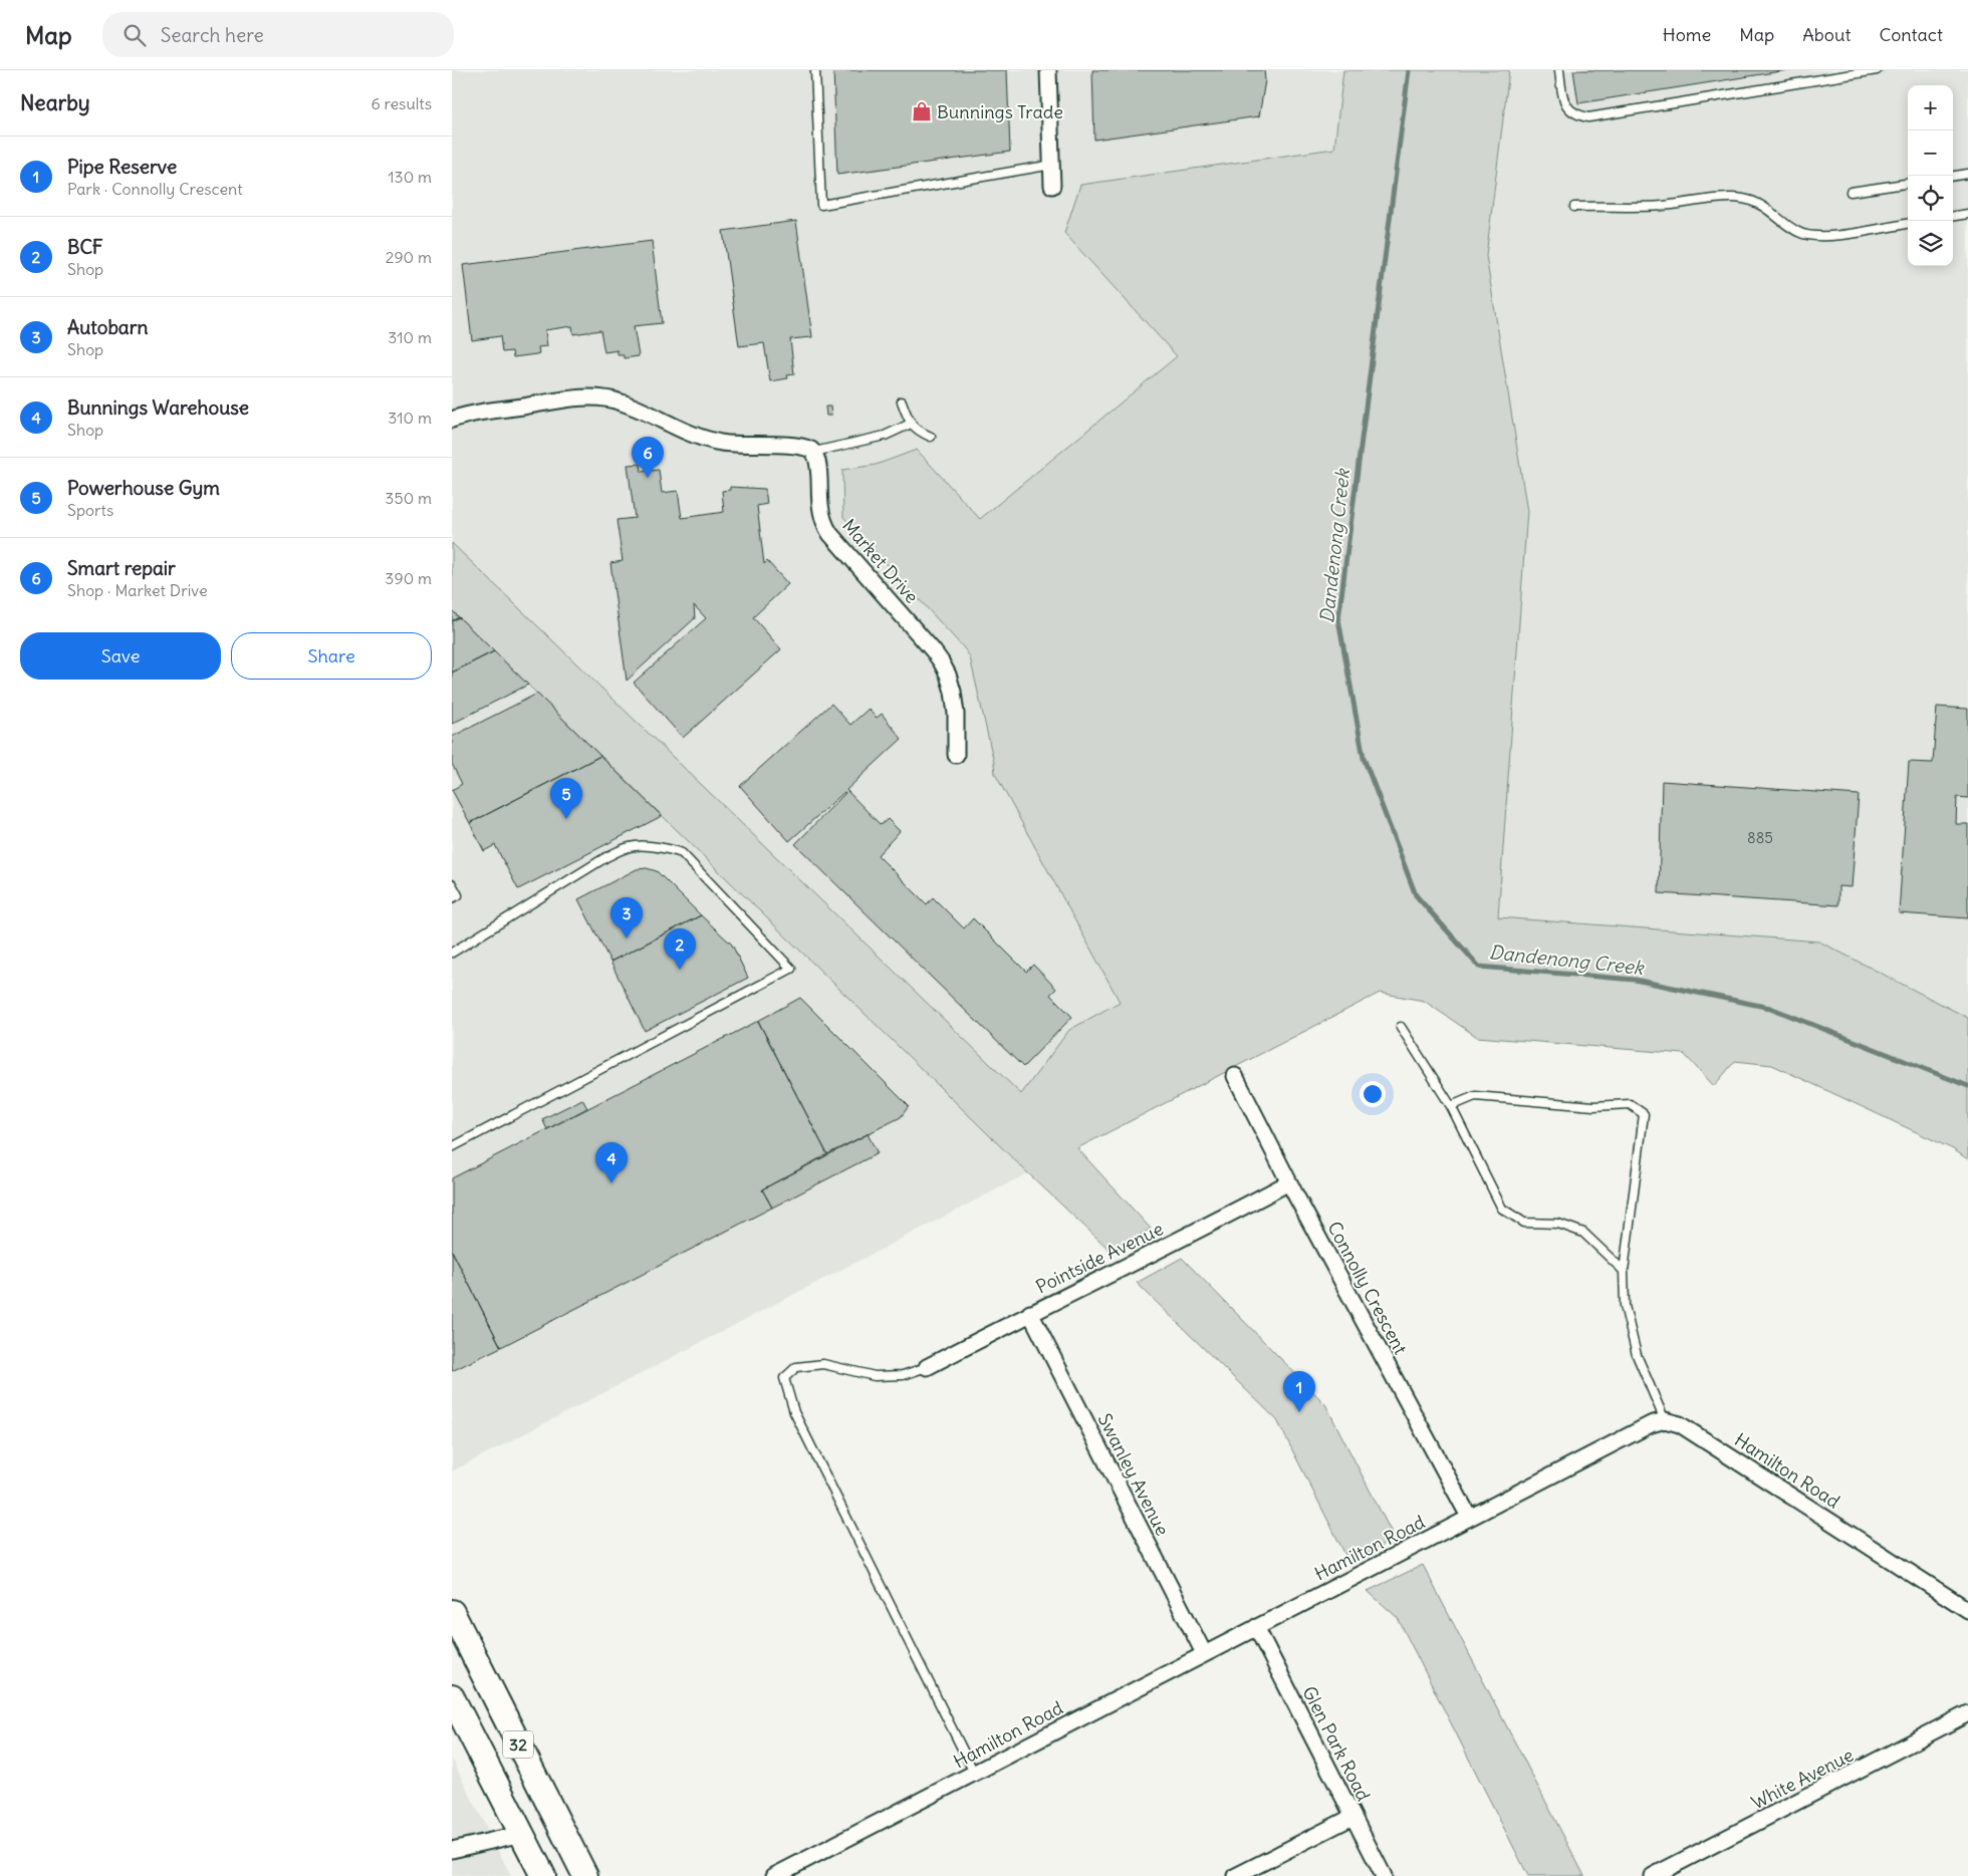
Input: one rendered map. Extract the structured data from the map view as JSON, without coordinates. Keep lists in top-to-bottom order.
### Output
{
  "streets": {
    "main road": ["32"],
    "street": [
      "Market Drive",
      "Pointside Avenue",
      "Connolly Crescent",
      "Hamilton Road",
      "Swanley Avenue",
      "Glen Park Road",
      "White Avenue"
    ]
  },
  "crossings": [
    ["Pointside Avenue", "Connolly Crescent"],
    ["Pointside Avenue", "Swanley Avenue"],
    ["Connolly Crescent", "Hamilton Road"],
    ["Hamilton Road", "Swanley Avenue"],
    ["Hamilton Road", "Glen Park Road"]
  ],
  "water": ["Dandenong Creek"],
  "places": {
    "shop": ["Bunnings Trade"]
  },
  "house_numbers": ["885"],
  "page": {
    "header": "Map",
    "search": "Search here",
    "nav": [
      "Home",
      "Map",
      "About",
      "Contact"
    ],
    "heading": ["Nearby", "6 results"],
    "map_buttons": ["+", "−"],
    "list": [
      {
        "mark": "1",
        "name": "Pipe Reserve",
        "note": "Park · Connolly Crescent",
        "value": "130 m"
      },
      {
        "mark": "2",
        "name": "BCF",
        "note": "Shop",
        "value": "290 m"
      },
      {
        "mark": "3",
        "name": "Autobarn",
        "note": "Shop",
        "value": "310 m"
      },
      {
        "mark": "4",
        "name": "Bunnings Warehouse",
        "note": "Shop",
        "value": "310 m"
      },
      {
        "mark": "5",
        "name": "Powerhouse Gym",
        "note": "Sports",
        "value": "350 m"
      },
      {
        "mark": "6",
        "name": "Smart repair",
        "note": "Shop · Market Drive",
        "value": "390 m"
      }
    ],
    "pins": [
      "6",
      "5",
      "3",
      "2",
      "4",
      "1"
    ],
    "buttons": ["Save", "Share"]
  }
}
